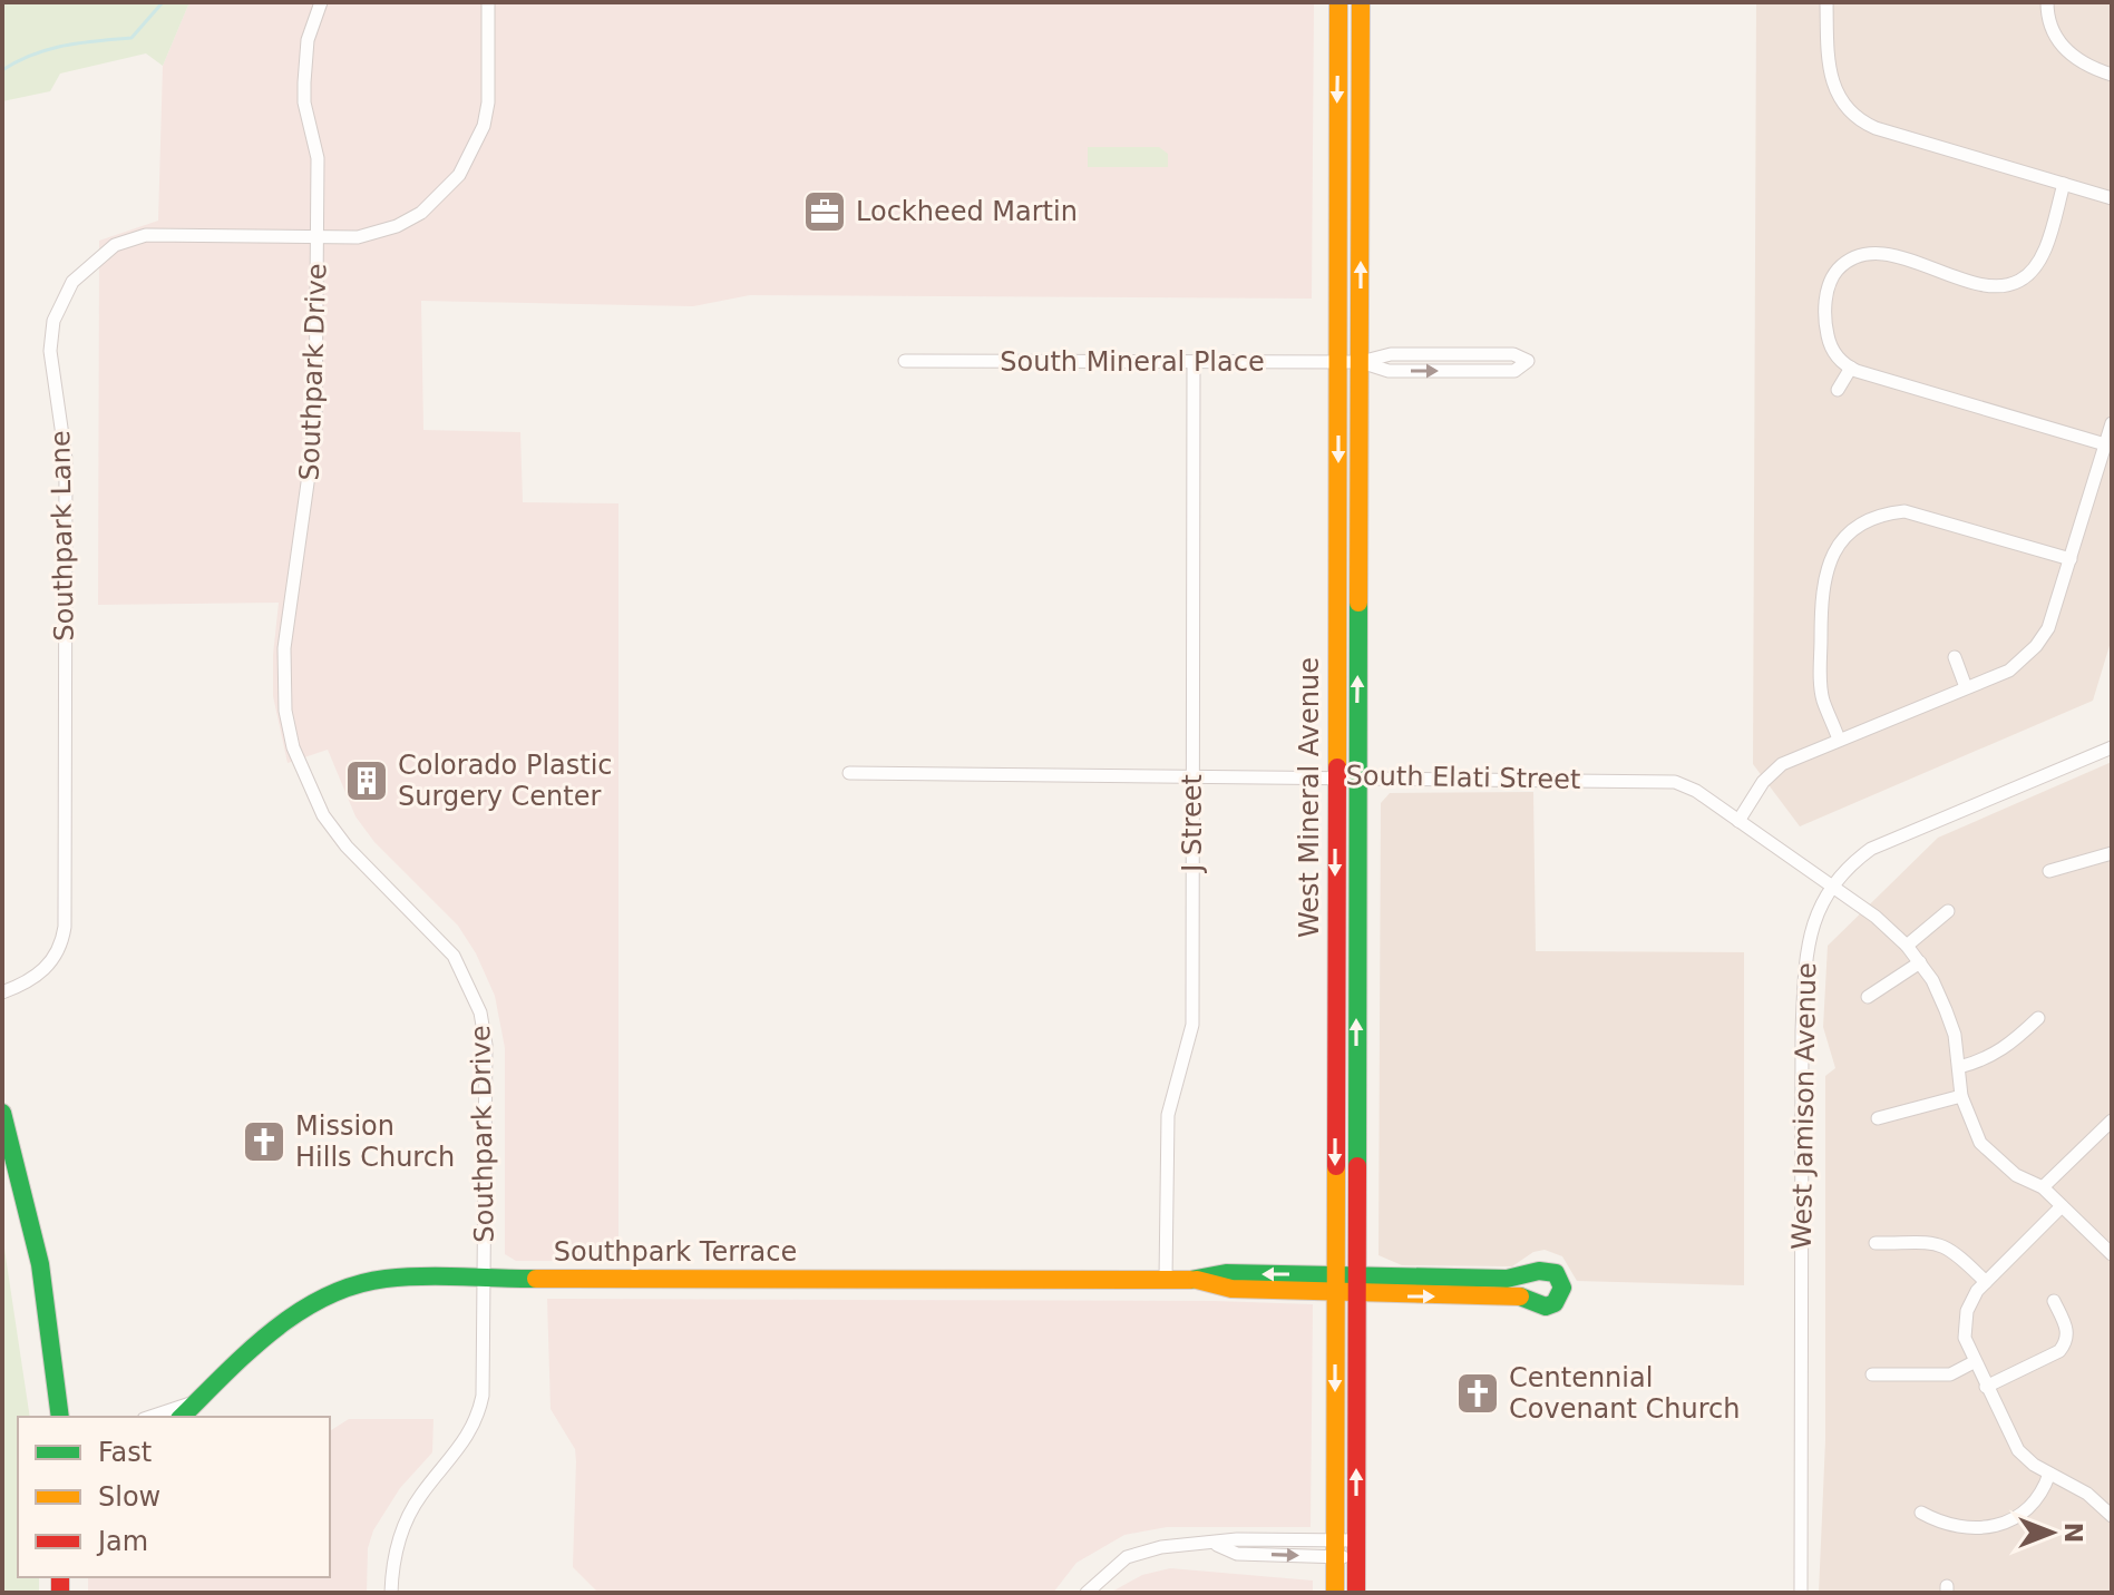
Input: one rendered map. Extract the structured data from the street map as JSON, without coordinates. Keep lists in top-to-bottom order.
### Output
{
  "streets": {
    "main road": ["West Mineral Avenue", "Southpark Terrace"],
    "street": [
      "South Mineral Place",
      "Southpark Drive",
      "Southpark Lane",
      "South Elati Street",
      "J Street",
      "West Jamison Avenue"
    ]
  },
  "crossings": [
    ["South Mineral Place", "West Mineral Avenue"],
    ["South Mineral Place", "J Street"],
    ["Southpark Drive", "Southpark Lane"],
    ["Southpark Drive", "Southpark Terrace"],
    ["South Elati Street", "West Mineral Avenue"],
    ["South Elati Street", "J Street"],
    ["South Elati Street", "West Jamison Avenue"],
    ["West Mineral Avenue", "Southpark Terrace"],
    ["J Street", "Southpark Terrace"]
  ],
  "places": {
    "office": ["Lockheed Martin"],
    "building": ["Colorado Plastic Surgery Center"],
    "church": ["Mission Hills Church", "Centennial Covenant Church"]
  },
  "legend": ["Fast", "Slow", "Jam"],
  "north": "right"
}
